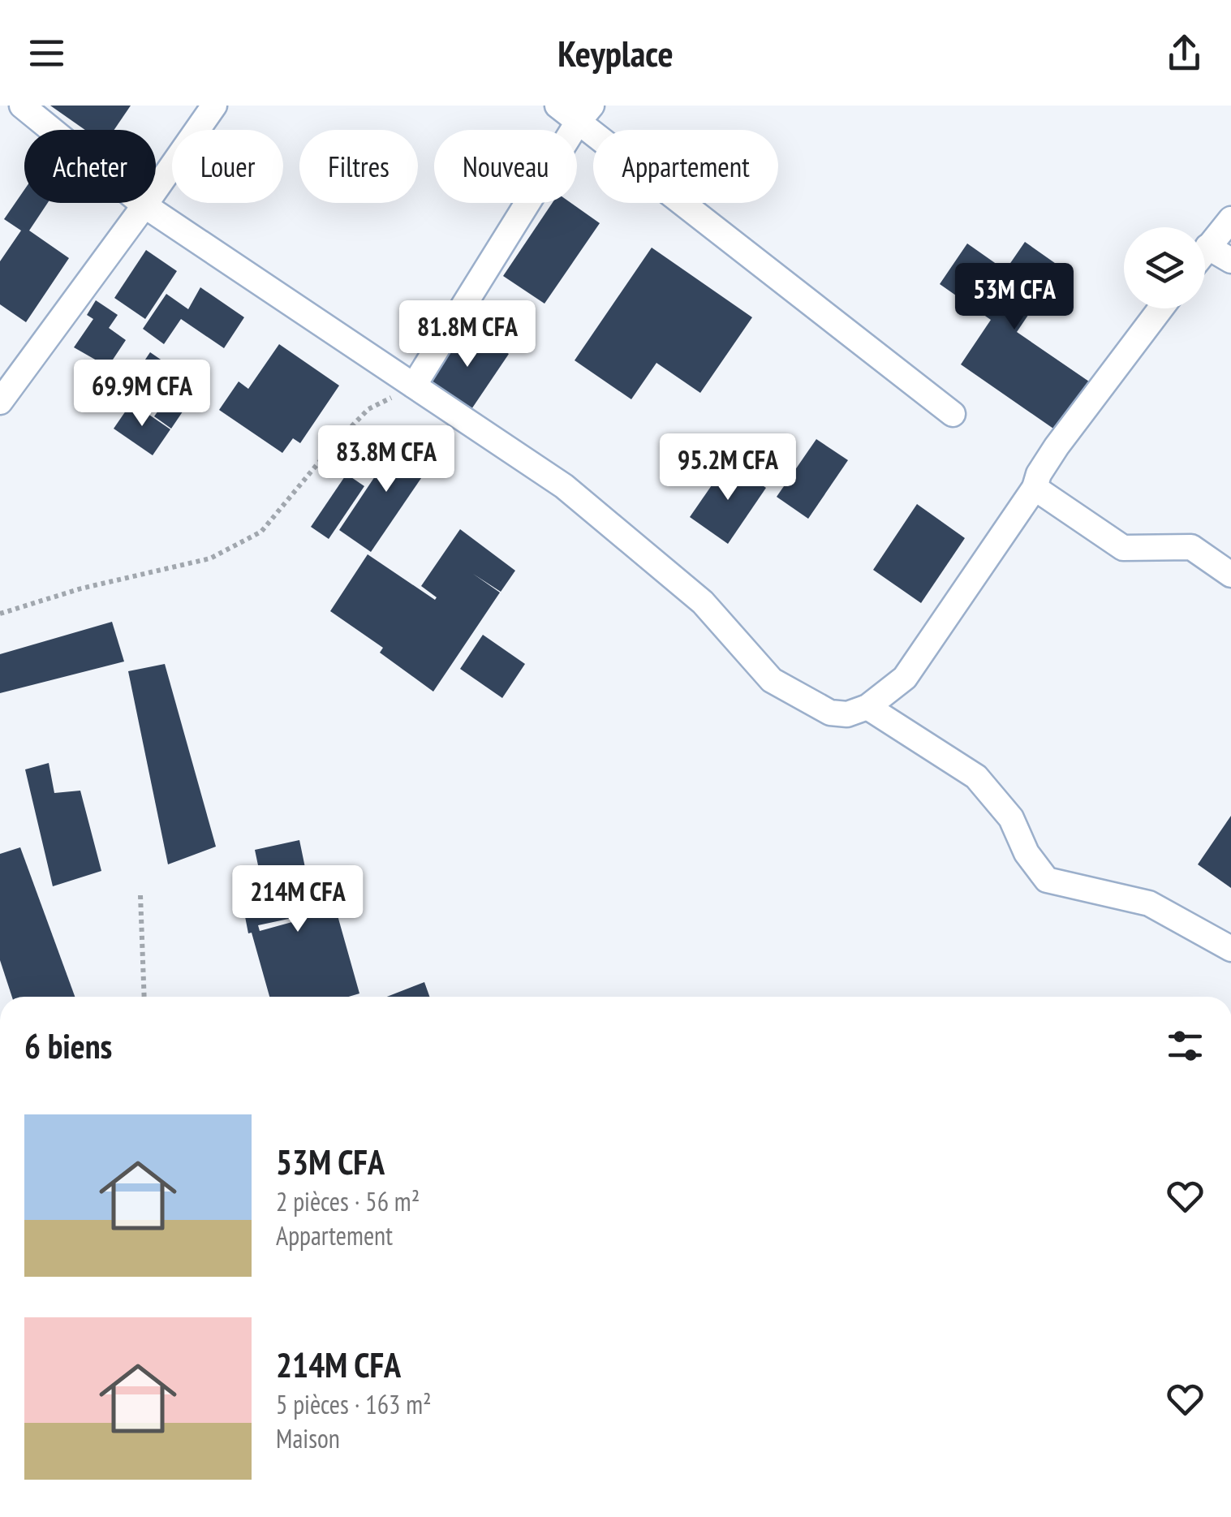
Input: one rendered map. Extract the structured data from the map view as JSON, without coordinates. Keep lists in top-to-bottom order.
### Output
{
  "page": {
    "header": "Keyplace",
    "chip": [
      "Acheter",
      "Louer",
      "Filtres",
      "Nouveau",
      "Appartement"
    ],
    "price": [
      "53M CFA",
      "81.8M CFA",
      "69.9M CFA",
      "83.8M CFA",
      "95.2M CFA",
      "214M CFA"
    ],
    "heading": "6 biens",
    "list": [
      {
        "name": "53M CFA",
        "note": "2 pièces · 56 m² · Appartement"
      },
      {
        "name": "214M CFA",
        "note": "5 pièces · 163 m² · Maison"
      }
    ]
  }
}
